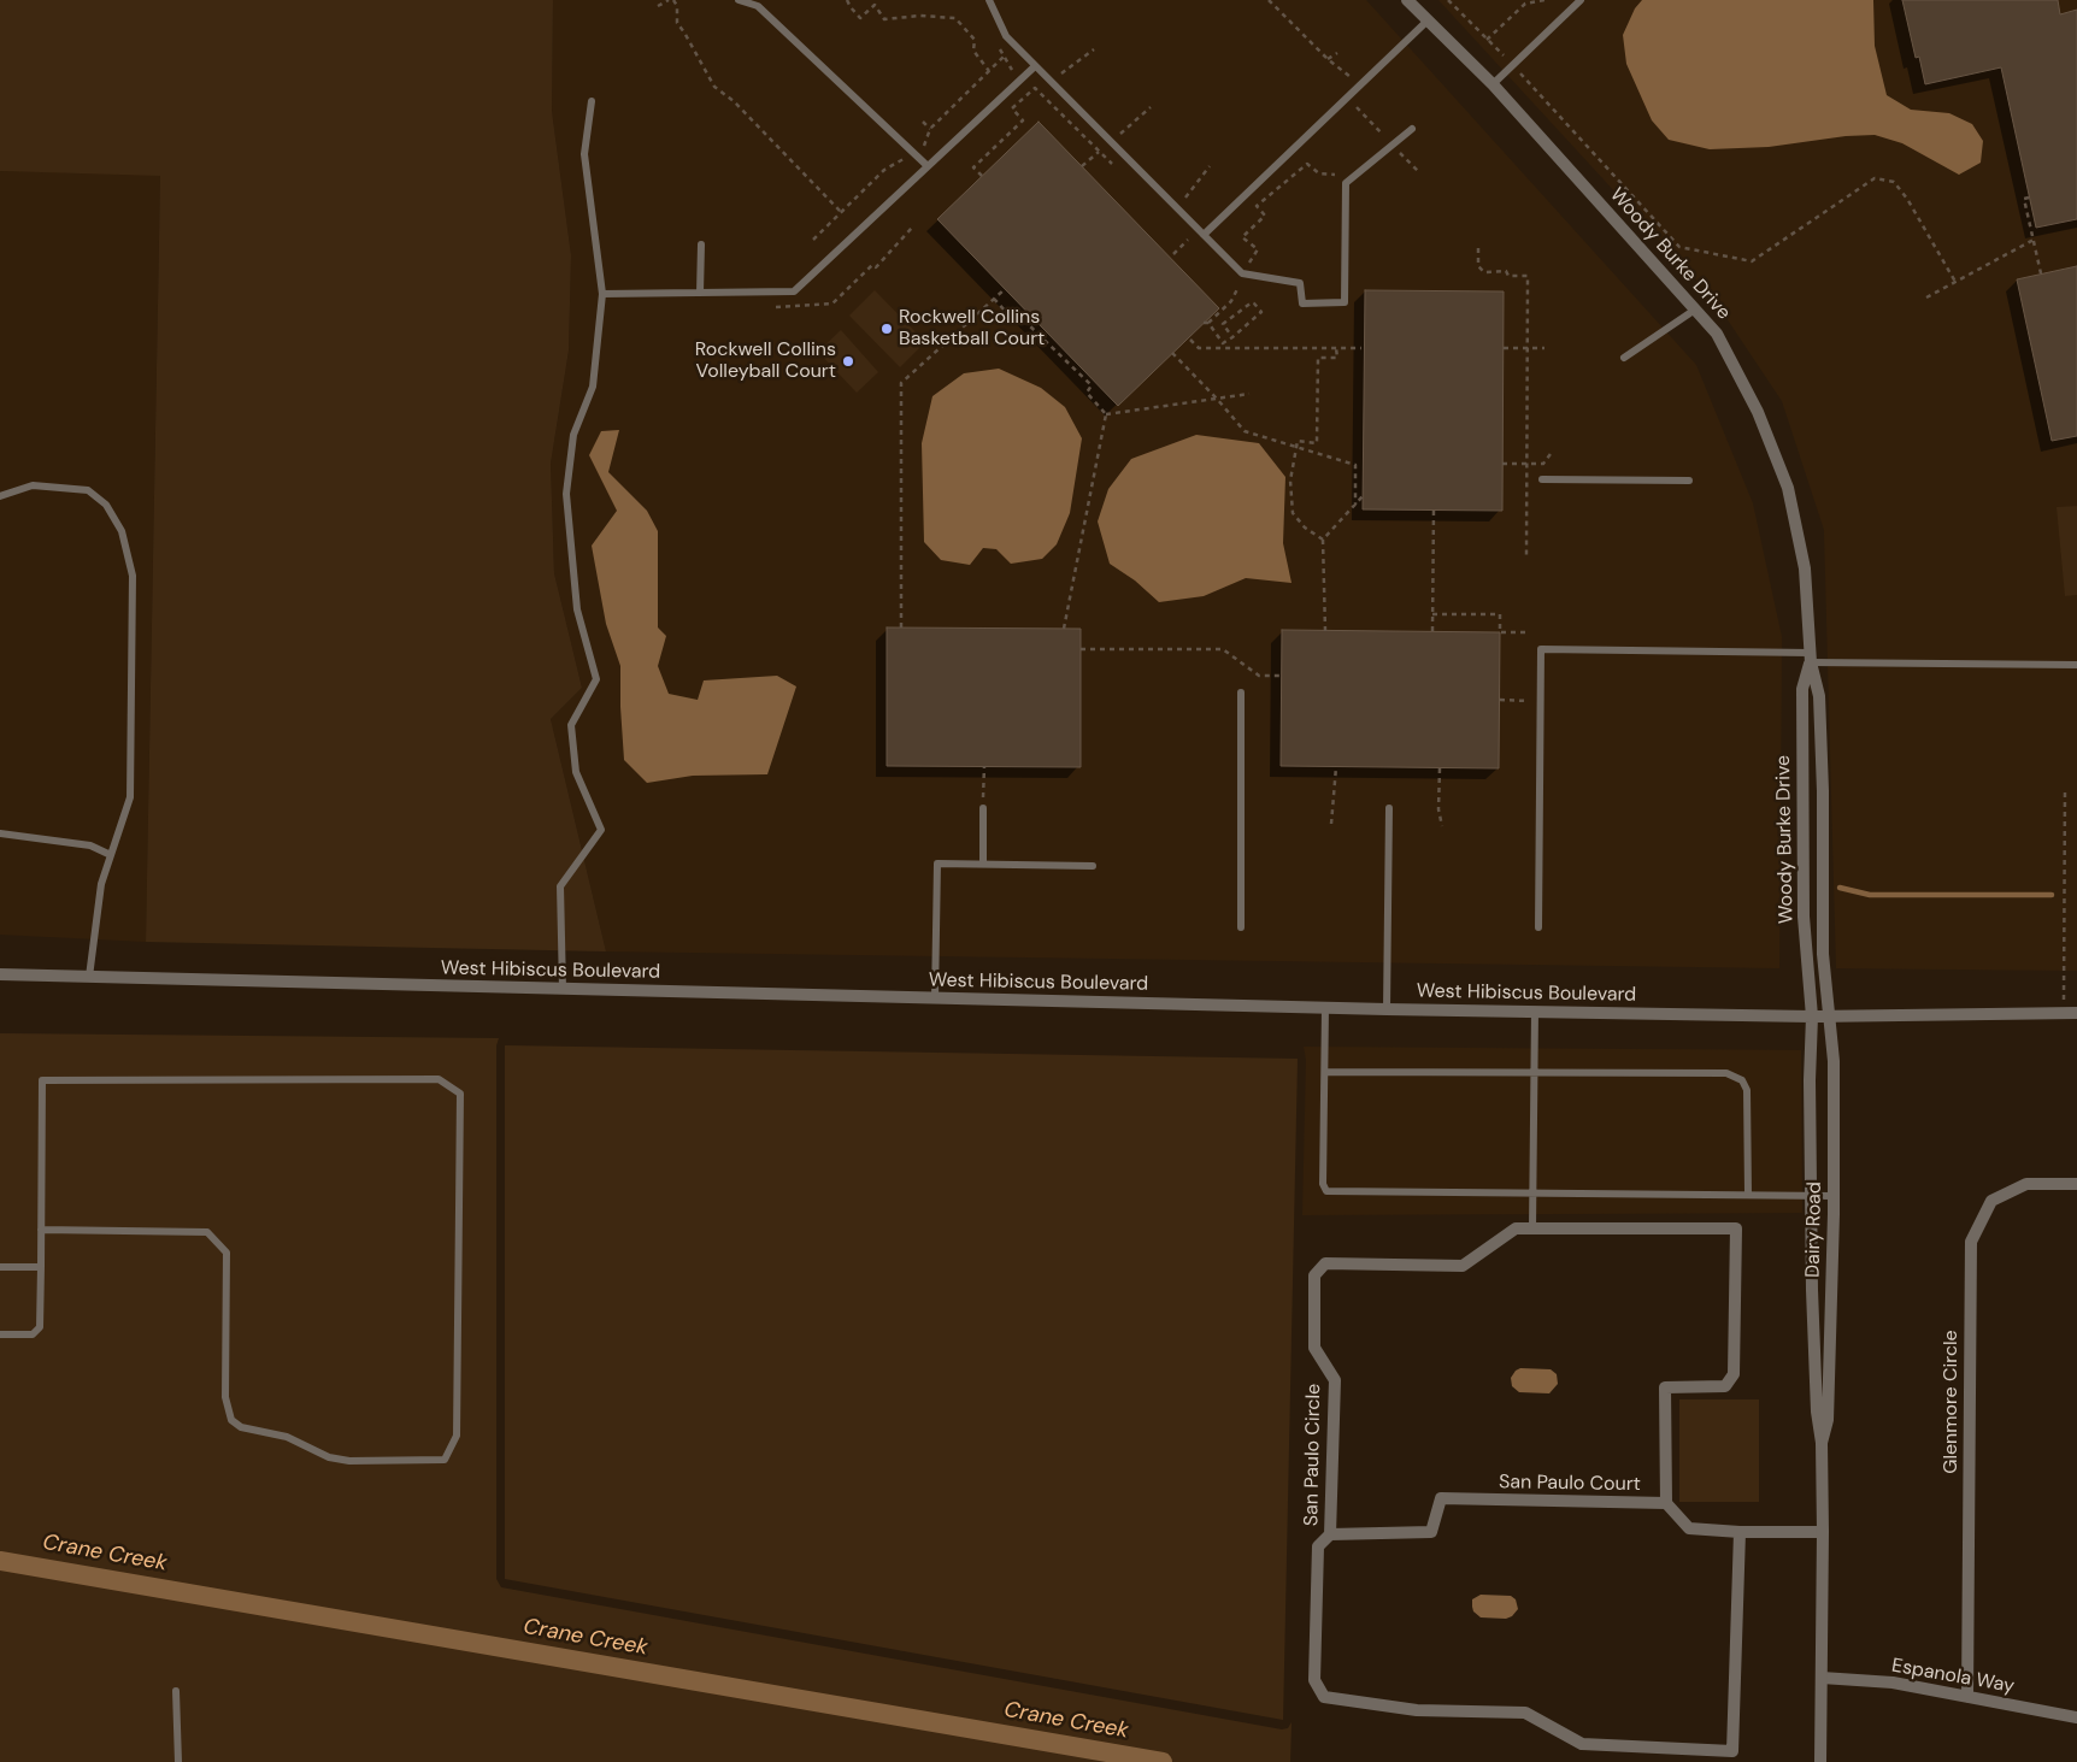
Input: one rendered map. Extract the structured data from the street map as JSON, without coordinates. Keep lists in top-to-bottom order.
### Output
{
  "streets": {
    "street": [
      "Woody Burke Drive",
      "West Hibiscus Boulevard",
      "Dairy Road",
      "Glenmore Circle",
      "San Paulo Circle",
      "San Paulo Court",
      "Espanola Way"
    ]
  },
  "crossings": [
    ["Woody Burke Drive", "West Hibiscus Boulevard"],
    ["Woody Burke Drive", "Dairy Road"],
    ["West Hibiscus Boulevard", "Dairy Road"],
    ["Dairy Road", "San Paulo Court"],
    ["Dairy Road", "Espanola Way"],
    ["Glenmore Circle", "Espanola Way"],
    ["San Paulo Circle", "San Paulo Court"]
  ],
  "water": ["Crane Creek"],
  "places": ["Rockwell Collins Basketball Court", "Rockwell Collins Volleyball Court"]
}
